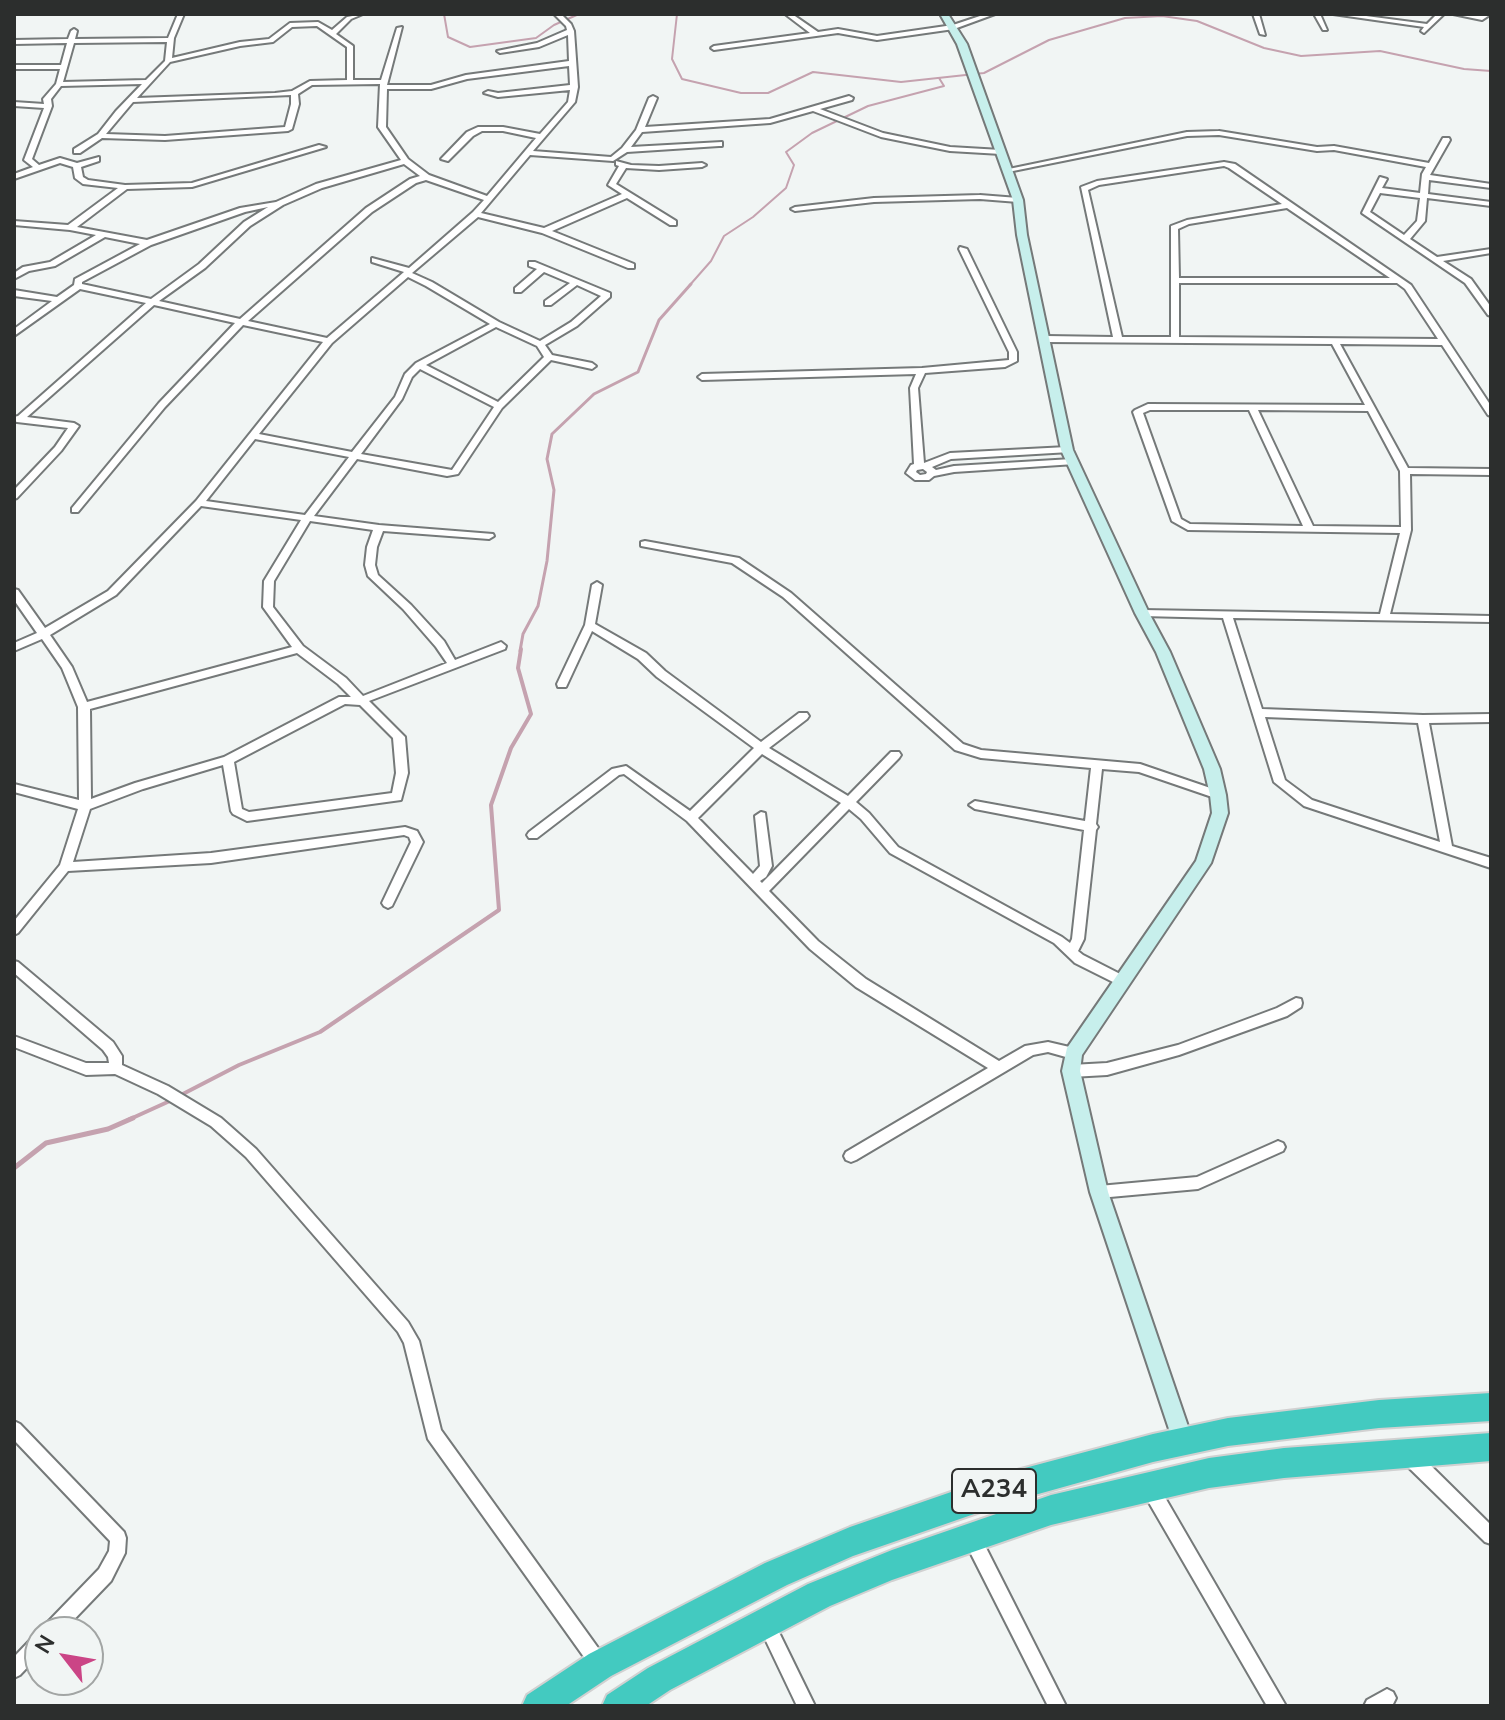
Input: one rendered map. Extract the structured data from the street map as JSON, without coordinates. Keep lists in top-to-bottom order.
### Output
{
  "streets": {
    "highway": ["A234"]
  },
  "north": "top left"
}
